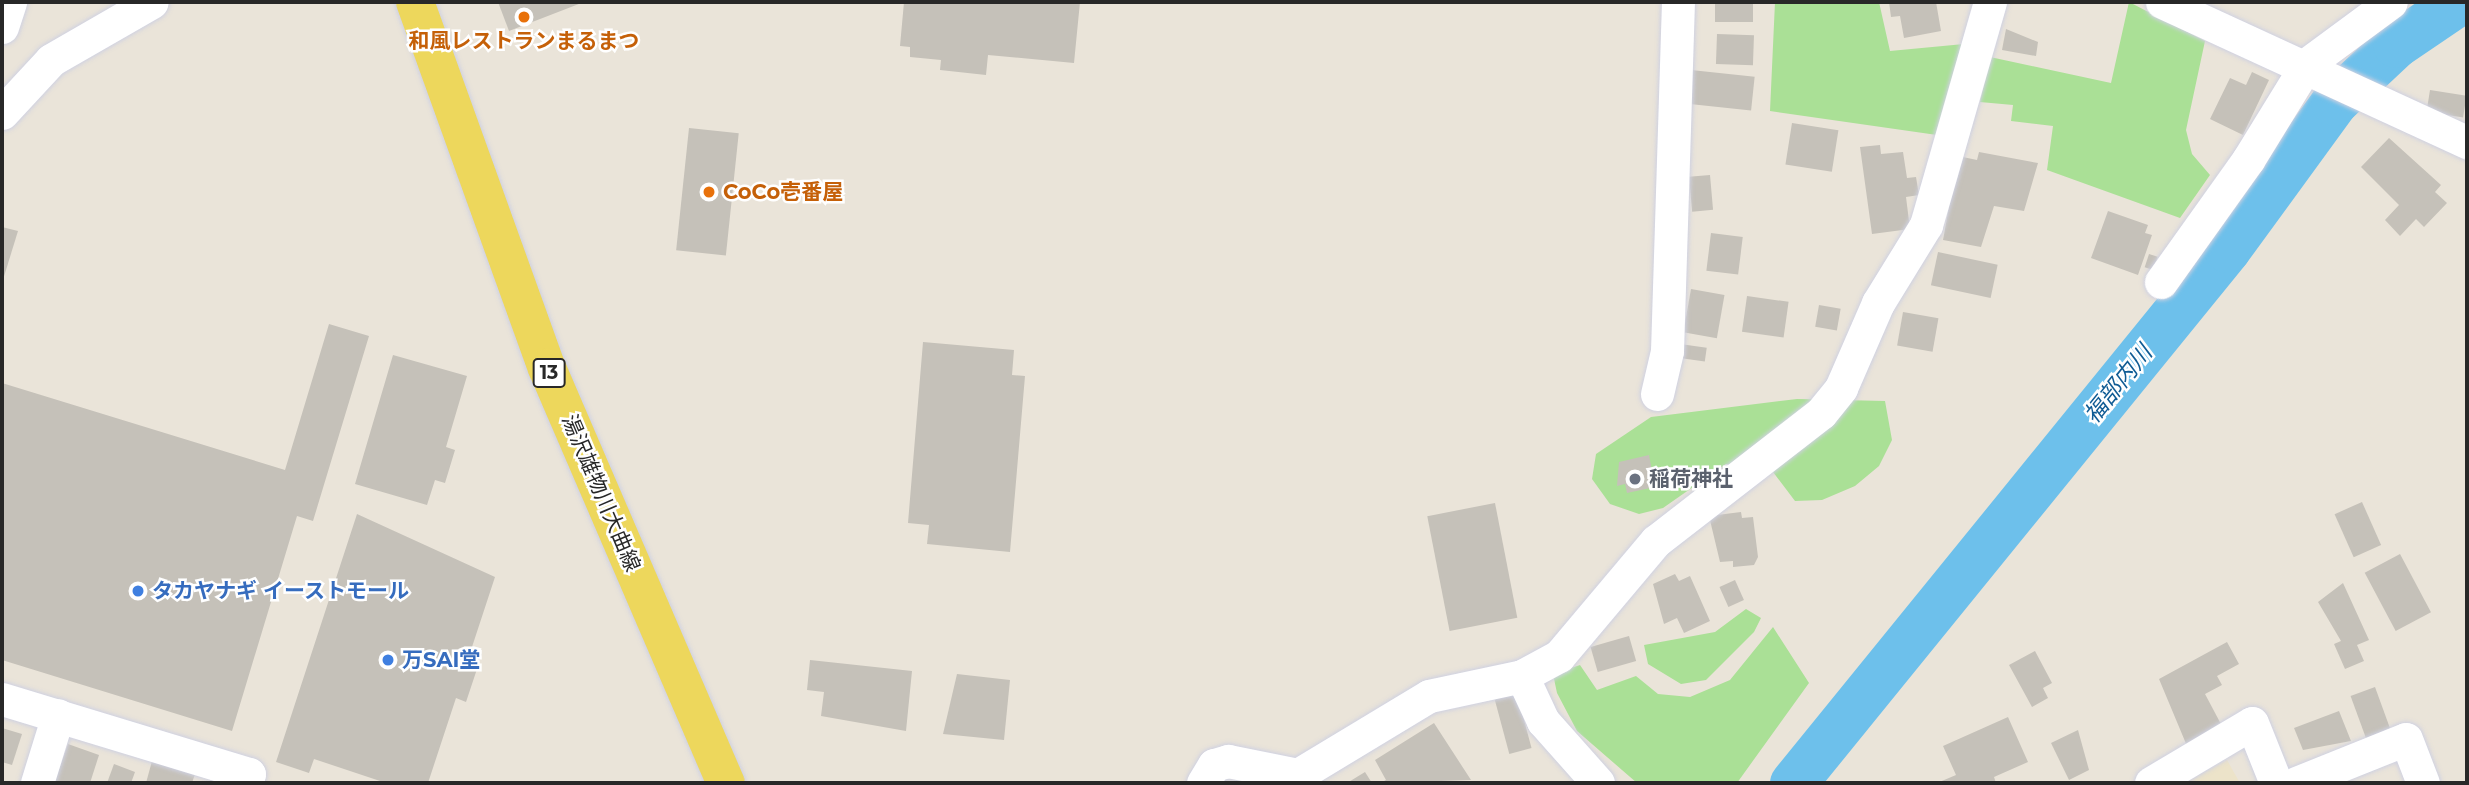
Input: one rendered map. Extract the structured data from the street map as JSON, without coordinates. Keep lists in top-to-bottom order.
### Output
{
  "streets": {
    "main road": ["13", "湯沢雄物川大曲線"]
  },
  "water": ["福部内川"],
  "places": [
    "和風レストランまるまつ",
    "CoCo壱番屋",
    "稲荷神社",
    "タカヤナギ イーストモール",
    "万SAI堂"
  ]
}
